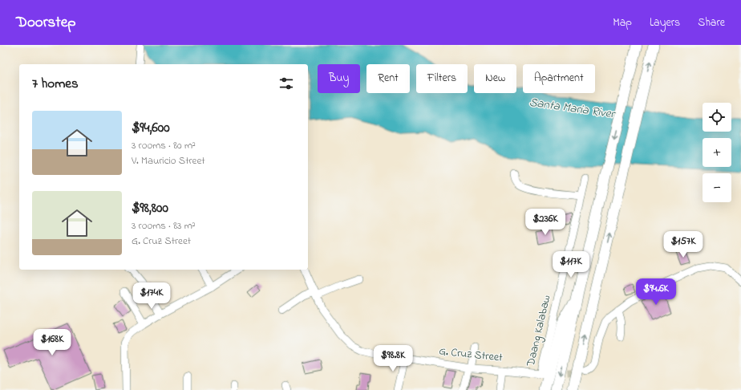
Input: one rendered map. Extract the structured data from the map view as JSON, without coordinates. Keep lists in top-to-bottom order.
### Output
{
  "streets": {
    "street": ["Daang Kalabaw", "G. Cruz Street"]
  },
  "crossings": [
    ["Daang Kalabaw", "G. Cruz Street"]
  ],
  "water": ["Santa Maria River"],
  "page": {
    "header": "Doorstep",
    "nav": ["Map", "Layers", "Share"],
    "chip": [
      "Buy",
      "Rent",
      "Filters",
      "New",
      "Apartment"
    ],
    "heading": "7 homes",
    "map_buttons": ["+", "−"],
    "list": [
      {
        "name": "$94,600",
        "note": "3 rooms · 80 m² · V. Mauricio Street"
      },
      {
        "name": "$98,800",
        "note": "3 rooms · 83 m² · G. Cruz Street"
      }
    ],
    "price": [
      "$236K",
      "$157K",
      "$117K",
      "$94.6K",
      "$174K",
      "$168K",
      "$98.8K"
    ]
  }
}
